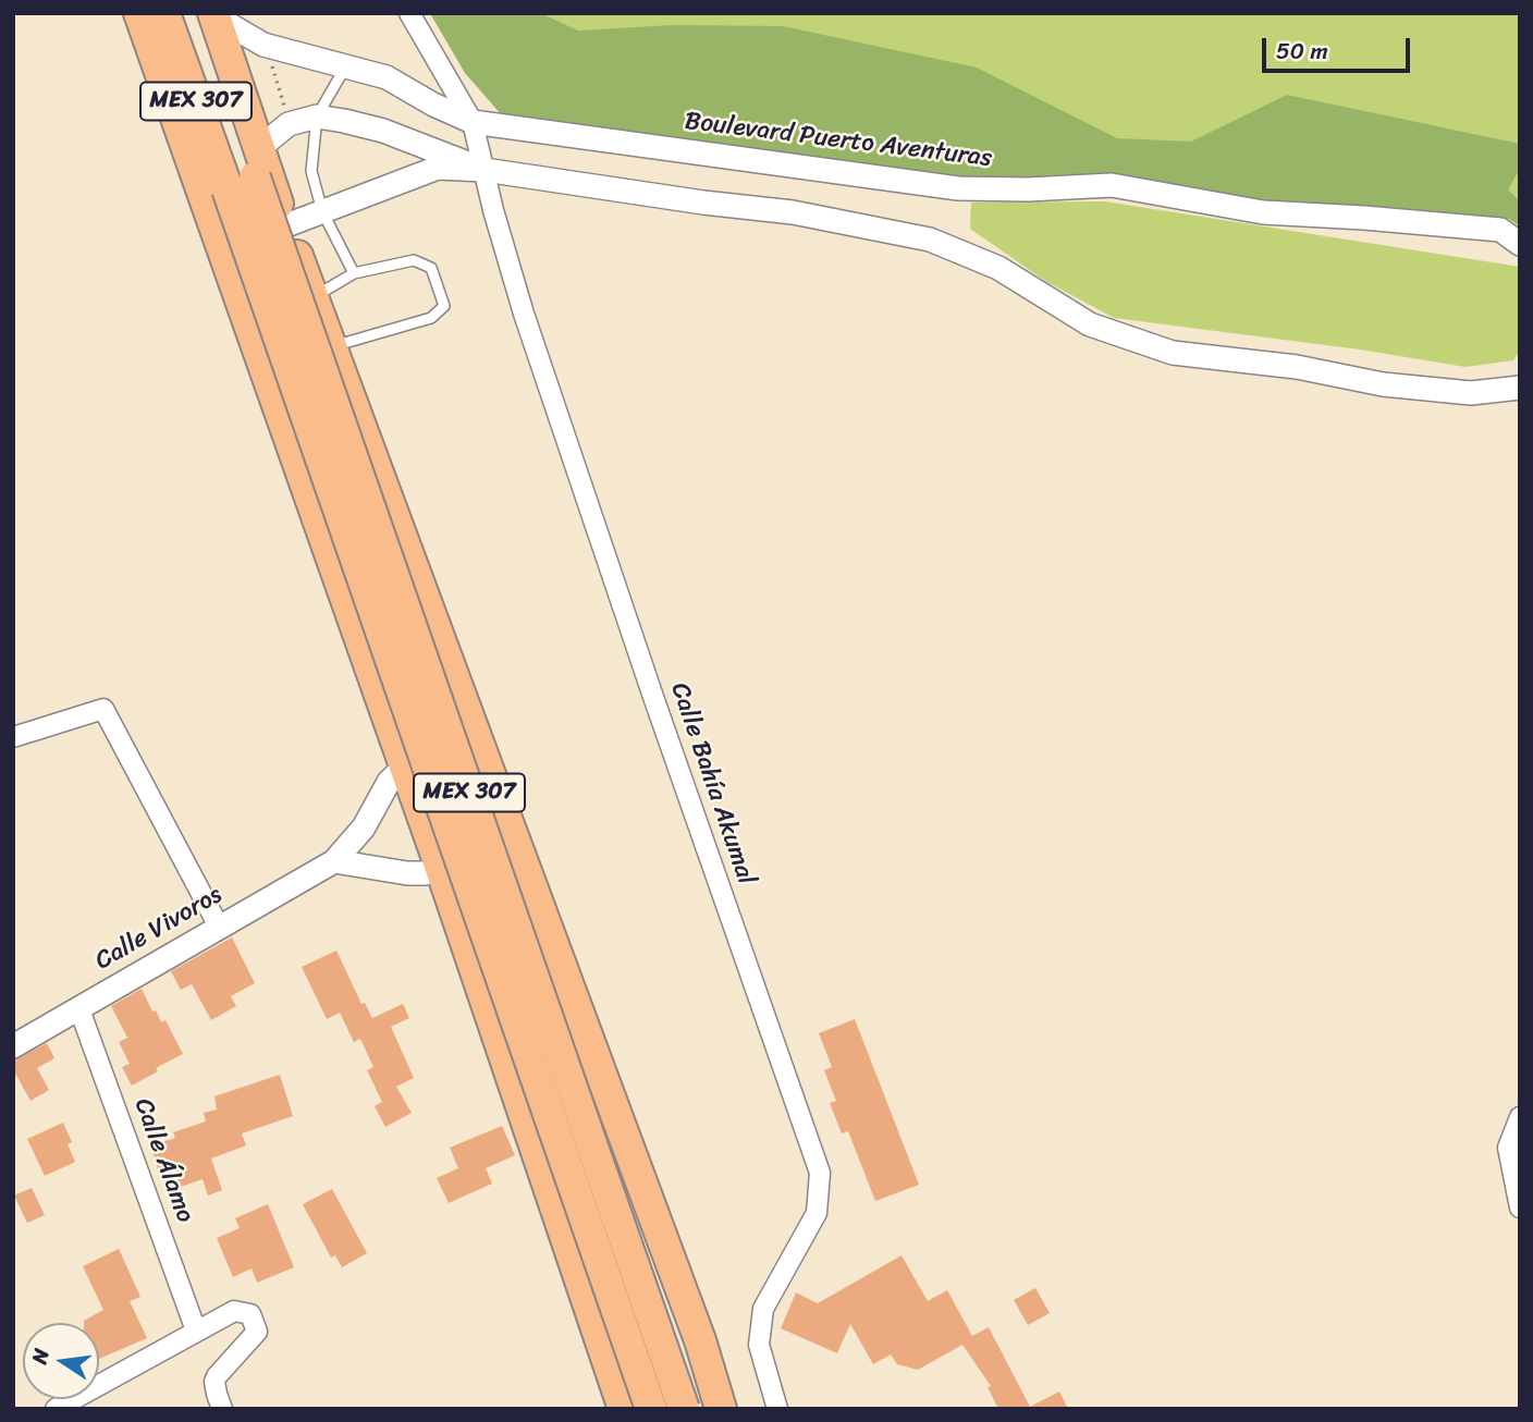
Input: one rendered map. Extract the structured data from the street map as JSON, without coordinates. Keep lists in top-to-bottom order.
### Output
{
  "streets": {
    "highway": ["MEX 307"],
    "street": [
      "Boulevard Puerto Aventuras",
      "Calle Bahía Akumal",
      "Calle Vivoros",
      "Calle Álamo"
    ]
  },
  "crossings": [
    ["MEX 307", "Boulevard Puerto Aventuras"],
    ["Boulevard Puerto Aventuras", "Calle Bahía Akumal"],
    ["Calle Vivoros", "Calle Álamo"]
  ],
  "scale_bar": "50 m",
  "north": "left"
}
